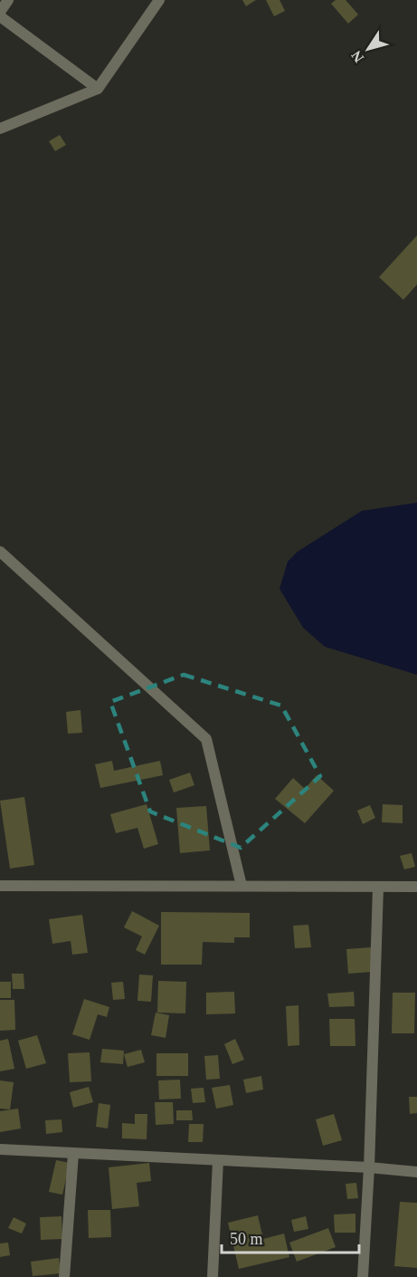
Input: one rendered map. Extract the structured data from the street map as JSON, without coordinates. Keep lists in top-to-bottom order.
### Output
{
  "scale_bar": "50 m",
  "north": "bottom left"
}
